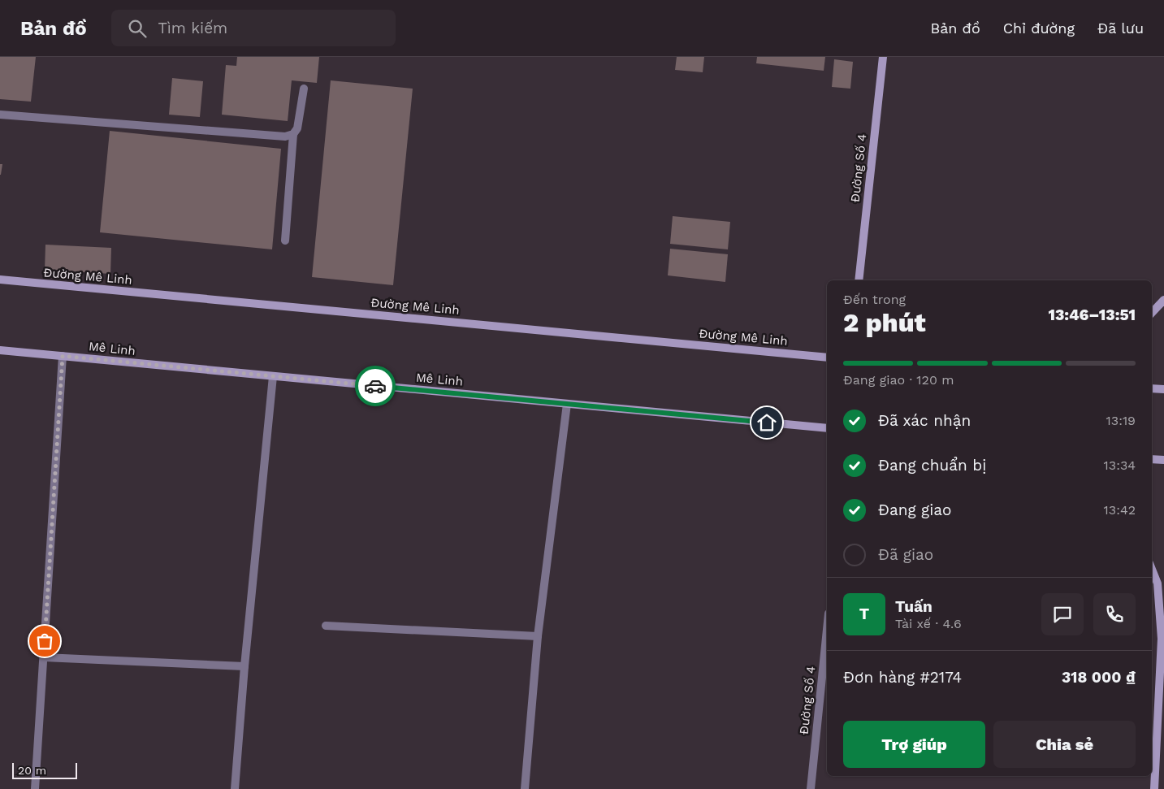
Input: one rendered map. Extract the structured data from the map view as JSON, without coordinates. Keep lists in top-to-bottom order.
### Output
{
  "streets": {
    "main road": ["Đường Số 4", "Đường Mê Linh", "Mê Linh"]
  },
  "scale_bar": "20 m",
  "page": {
    "header": "Bản đồ",
    "search": "Tìm kiếm",
    "nav": ["Bản đồ", "Chỉ đường", "Đã lưu"],
    "heading": ["2 phút", "Đến trong", "13:46–13:51"],
    "panel": [
      "Tuấn",
      "Tài xế · 4.6",
      "Đơn hàng #2174",
      "318 000 ₫"
    ],
    "bar": "Đang giao · 120 m",
    "list": [
      ["Đã xác nhận", "13:19"],
      ["Đang chuẩn bị", "13:34"],
      ["Đang giao", "13:42"],
      "Đã giao"
    ],
    "round": "T",
    "buttons": ["Trợ giúp", "Chia sẻ"],
    "scale": "20 m"
  }
}
